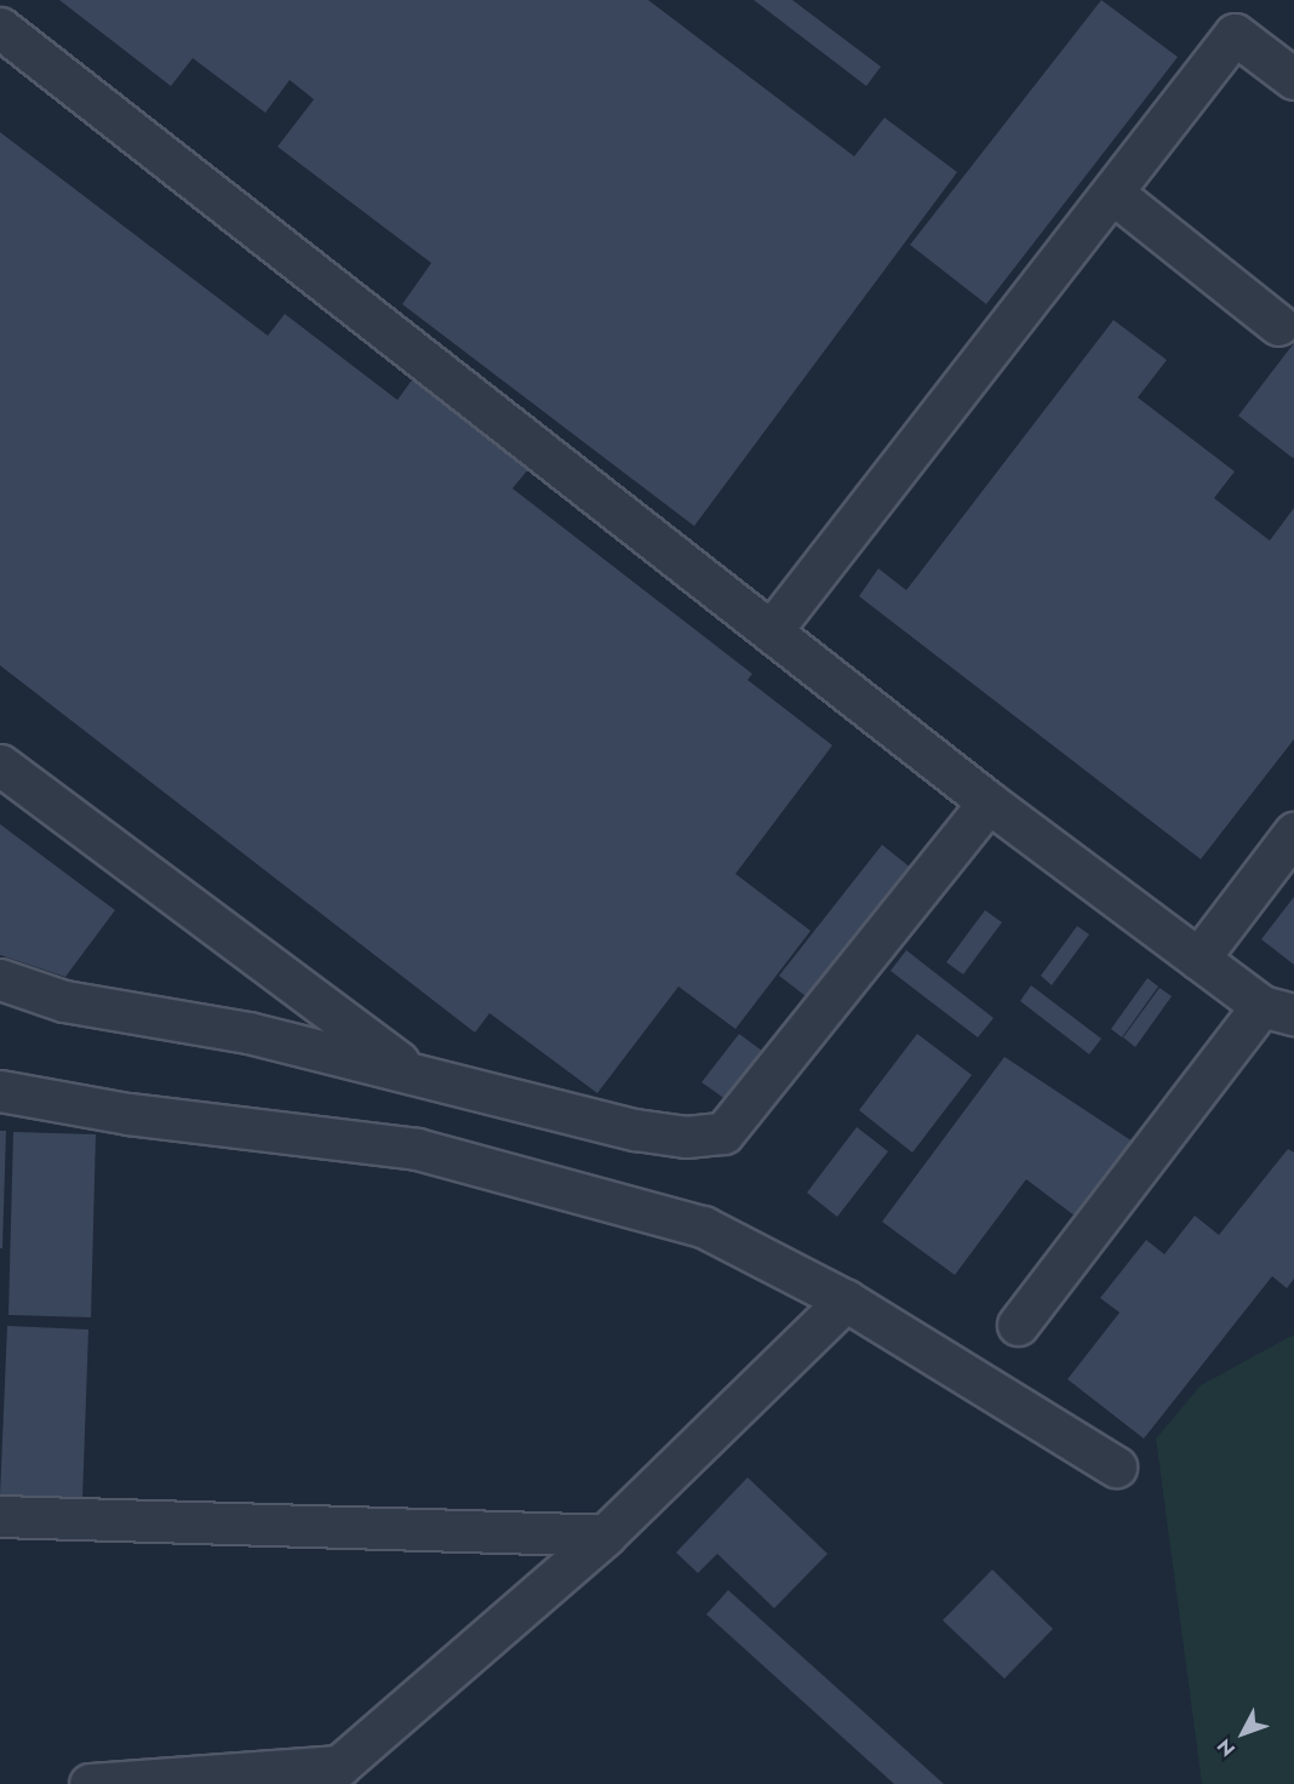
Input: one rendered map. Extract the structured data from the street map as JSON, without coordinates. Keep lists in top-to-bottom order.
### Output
{
  "north": "bottom left"
}
